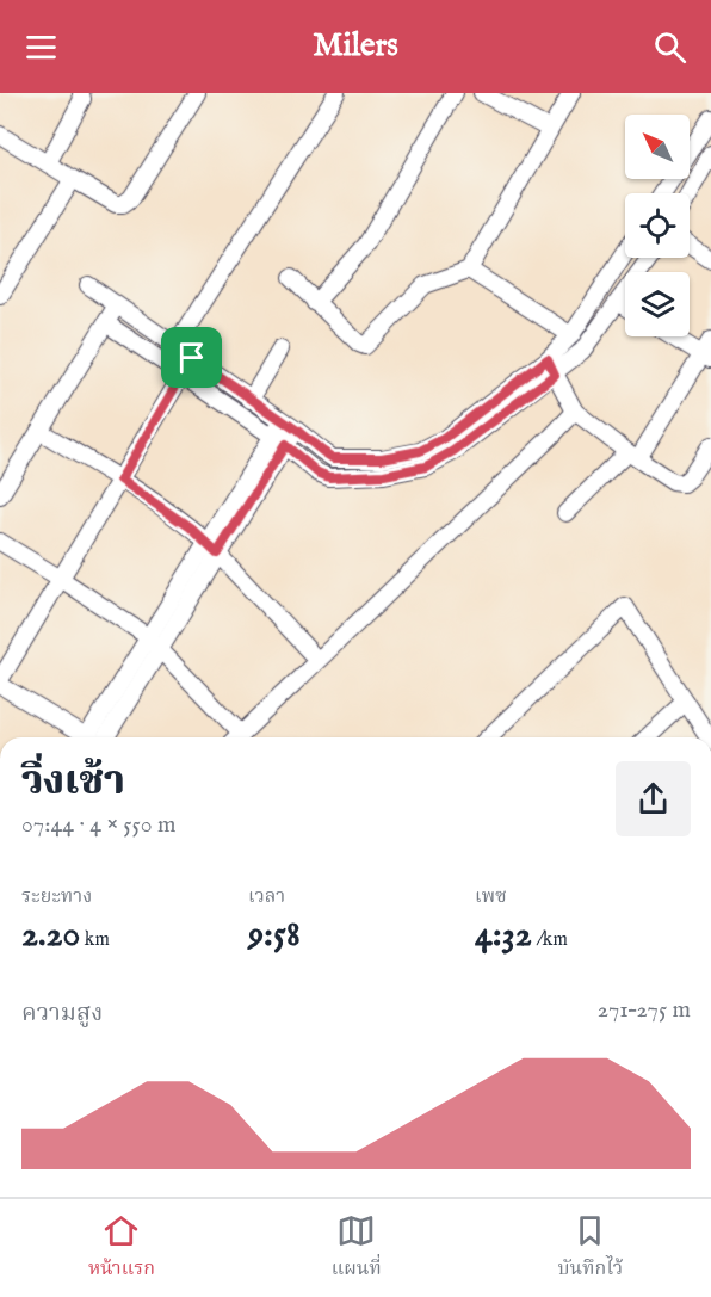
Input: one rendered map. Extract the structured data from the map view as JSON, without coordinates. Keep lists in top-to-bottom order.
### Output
{
  "north": "top left",
  "page": {
    "header": "Milers",
    "heading": ["วิ่งเช้า", "07:44 · 4 × 550 m"],
    "stats": [
      ["ระยะทาง", "2.20 km"],
      ["เวลา", "9:58"],
      ["เพซ", "4:32 /km"]
    ],
    "chart": ["ความสูง", "271–275 m"],
    "tabs": ["หน้าแรก", "แผนที่", "บันทึกไว้"]
  }
}
